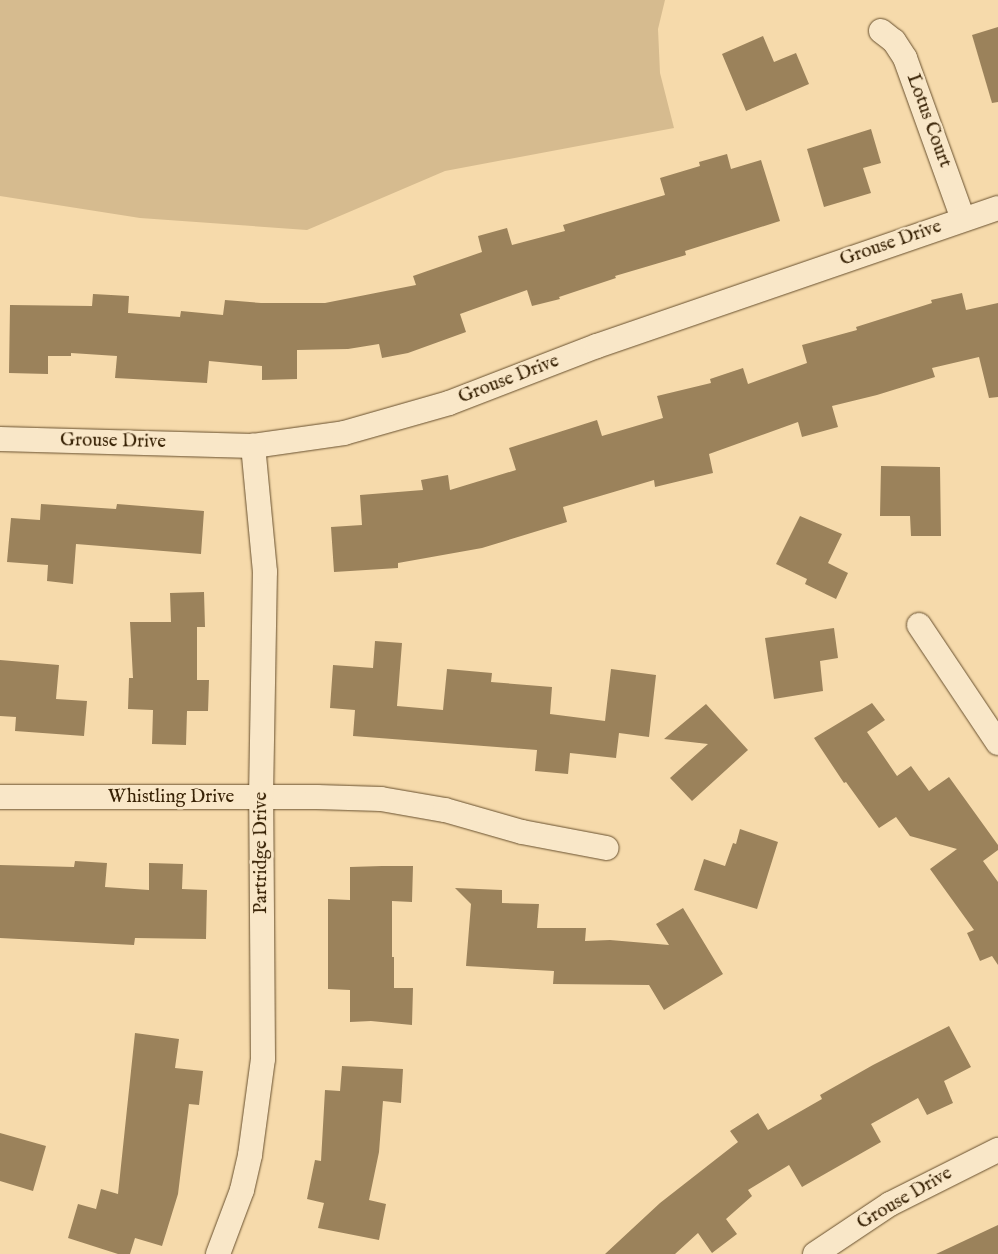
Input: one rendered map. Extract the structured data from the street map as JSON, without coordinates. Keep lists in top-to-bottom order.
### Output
{
  "streets": {
    "street": [
      "Lotus Court",
      "Grouse Drive",
      "Whistling Drive",
      "Partridge Drive"
    ]
  },
  "crossings": [
    ["Lotus Court", "Grouse Drive"],
    ["Grouse Drive", "Partridge Drive"],
    ["Whistling Drive", "Partridge Drive"]
  ]
}
